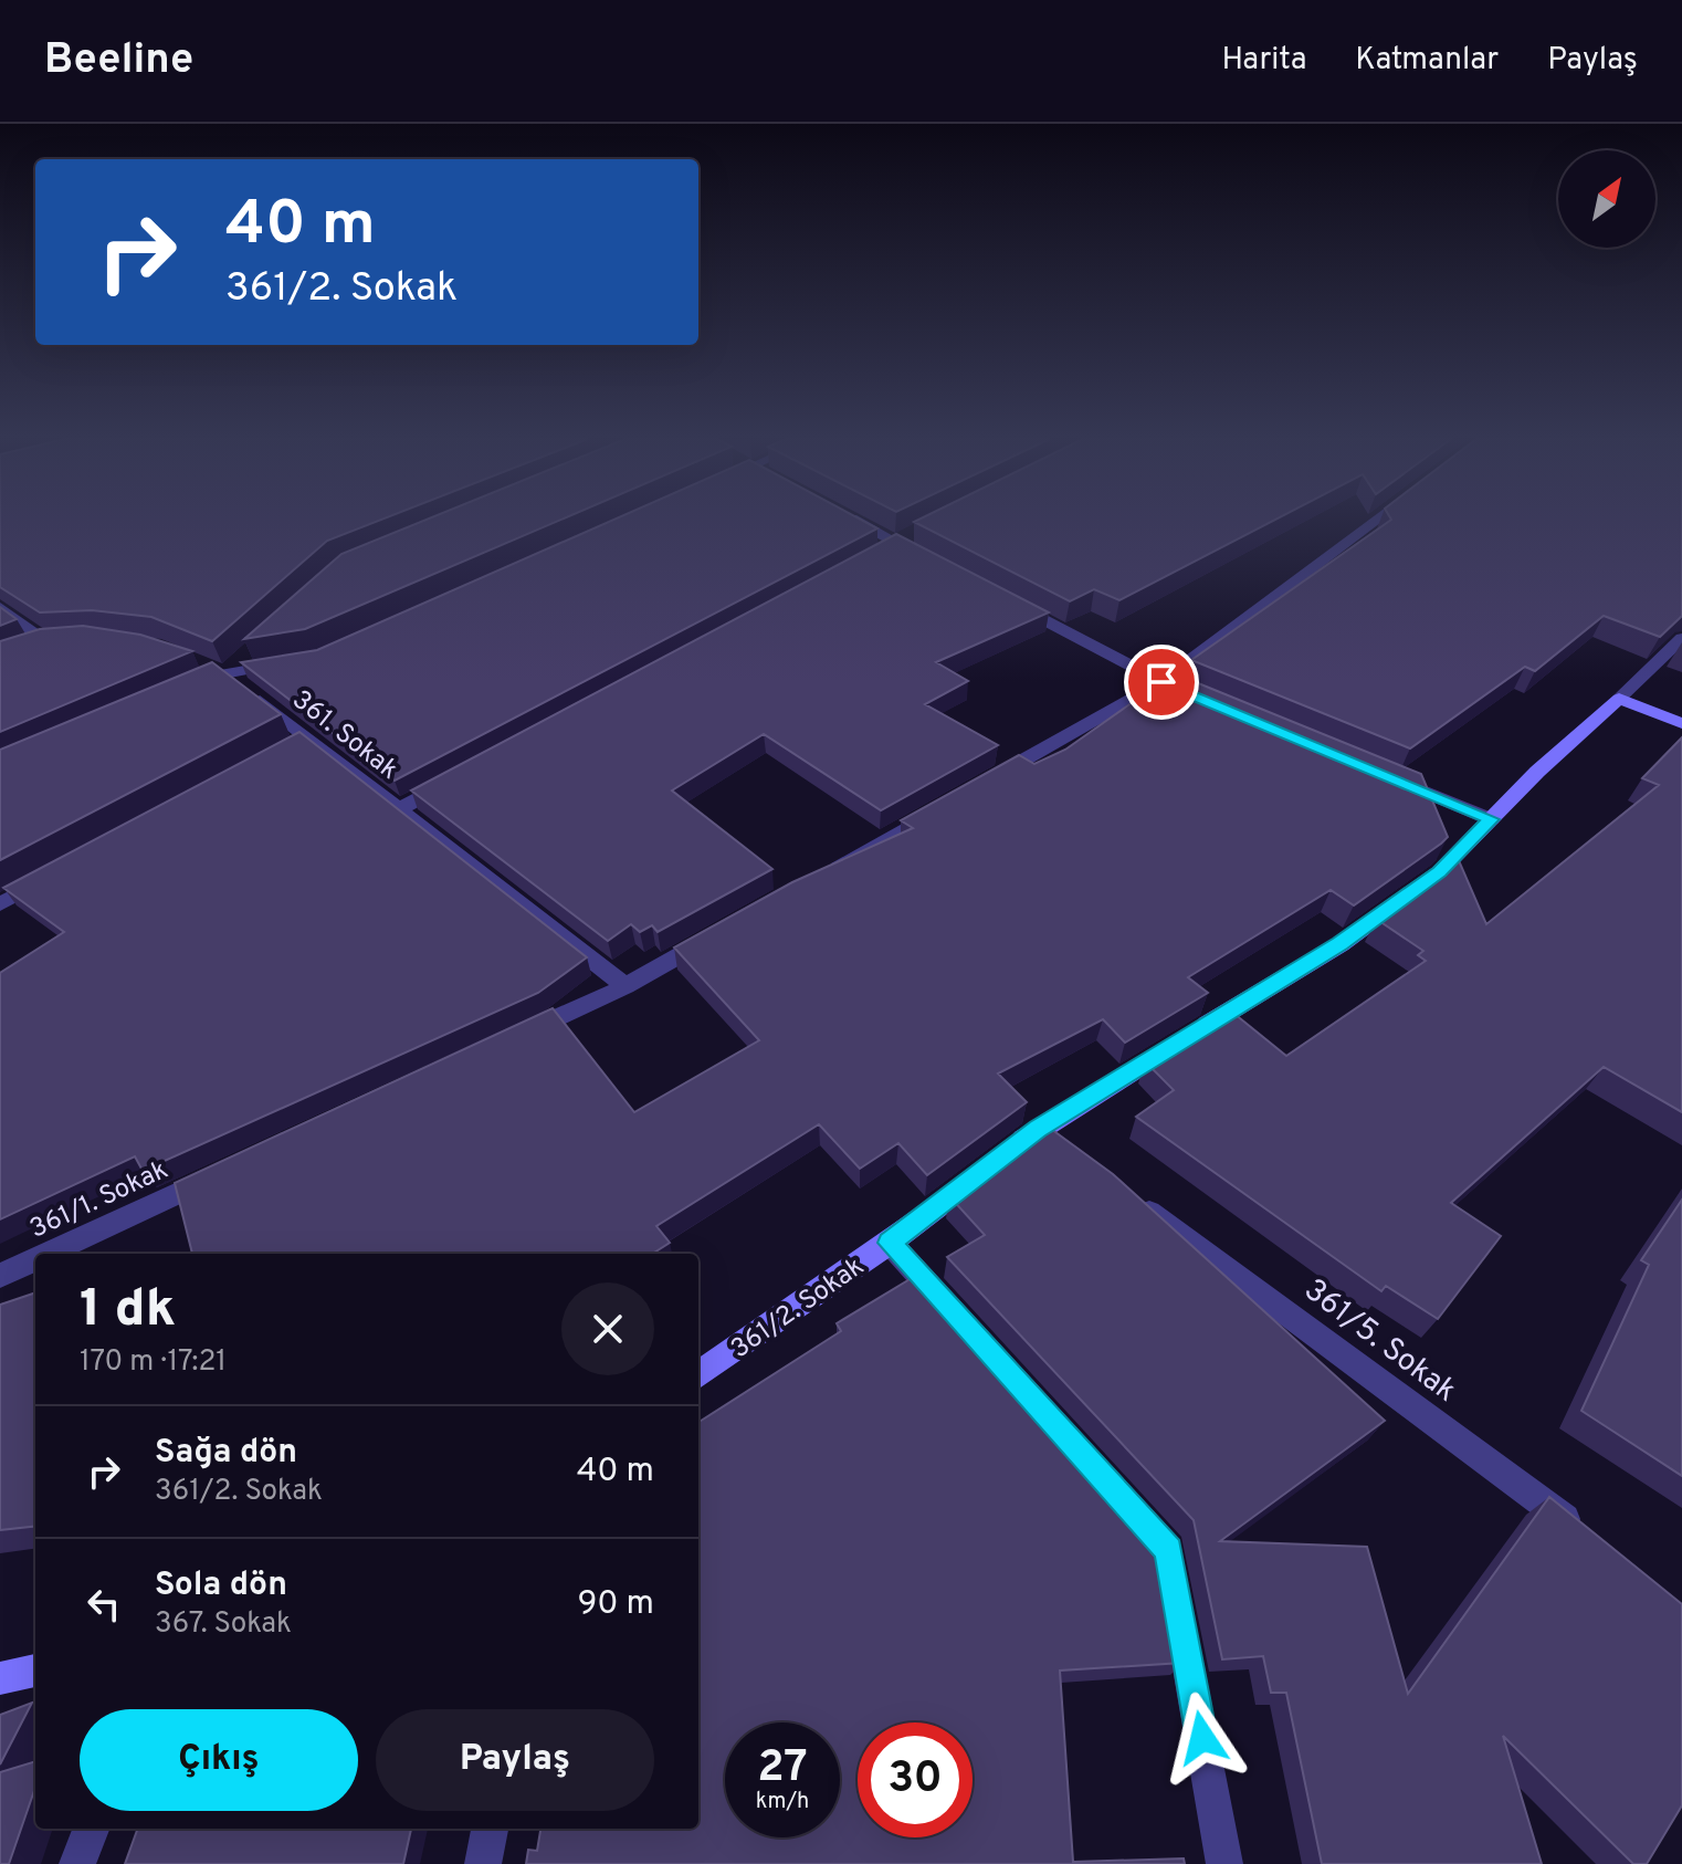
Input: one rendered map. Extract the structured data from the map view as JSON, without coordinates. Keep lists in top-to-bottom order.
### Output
{
  "streets": {
    "street": [
      "361. Sokak",
      "361/1. Sokak",
      "361/2. Sokak",
      "361/5. Sokak"
    ]
  },
  "north": "top right",
  "page": {
    "header": "Beeline",
    "nav": ["Harita", "Katmanlar", "Paylaş"],
    "turn": ["40 m", "361/2. Sokak"],
    "heading": ["1 dk", "170 m · 17:21"],
    "list": [
      {
        "name": "Sağa dön",
        "note": "361/2. Sokak",
        "value": "40 m"
      },
      {
        "name": "Sola dön",
        "note": "367. Sokak",
        "value": "90 m"
      }
    ],
    "buttons": ["Çıkış", "Paylaş"],
    "speed": "27 km/h",
    "limit": "30"
  }
}
